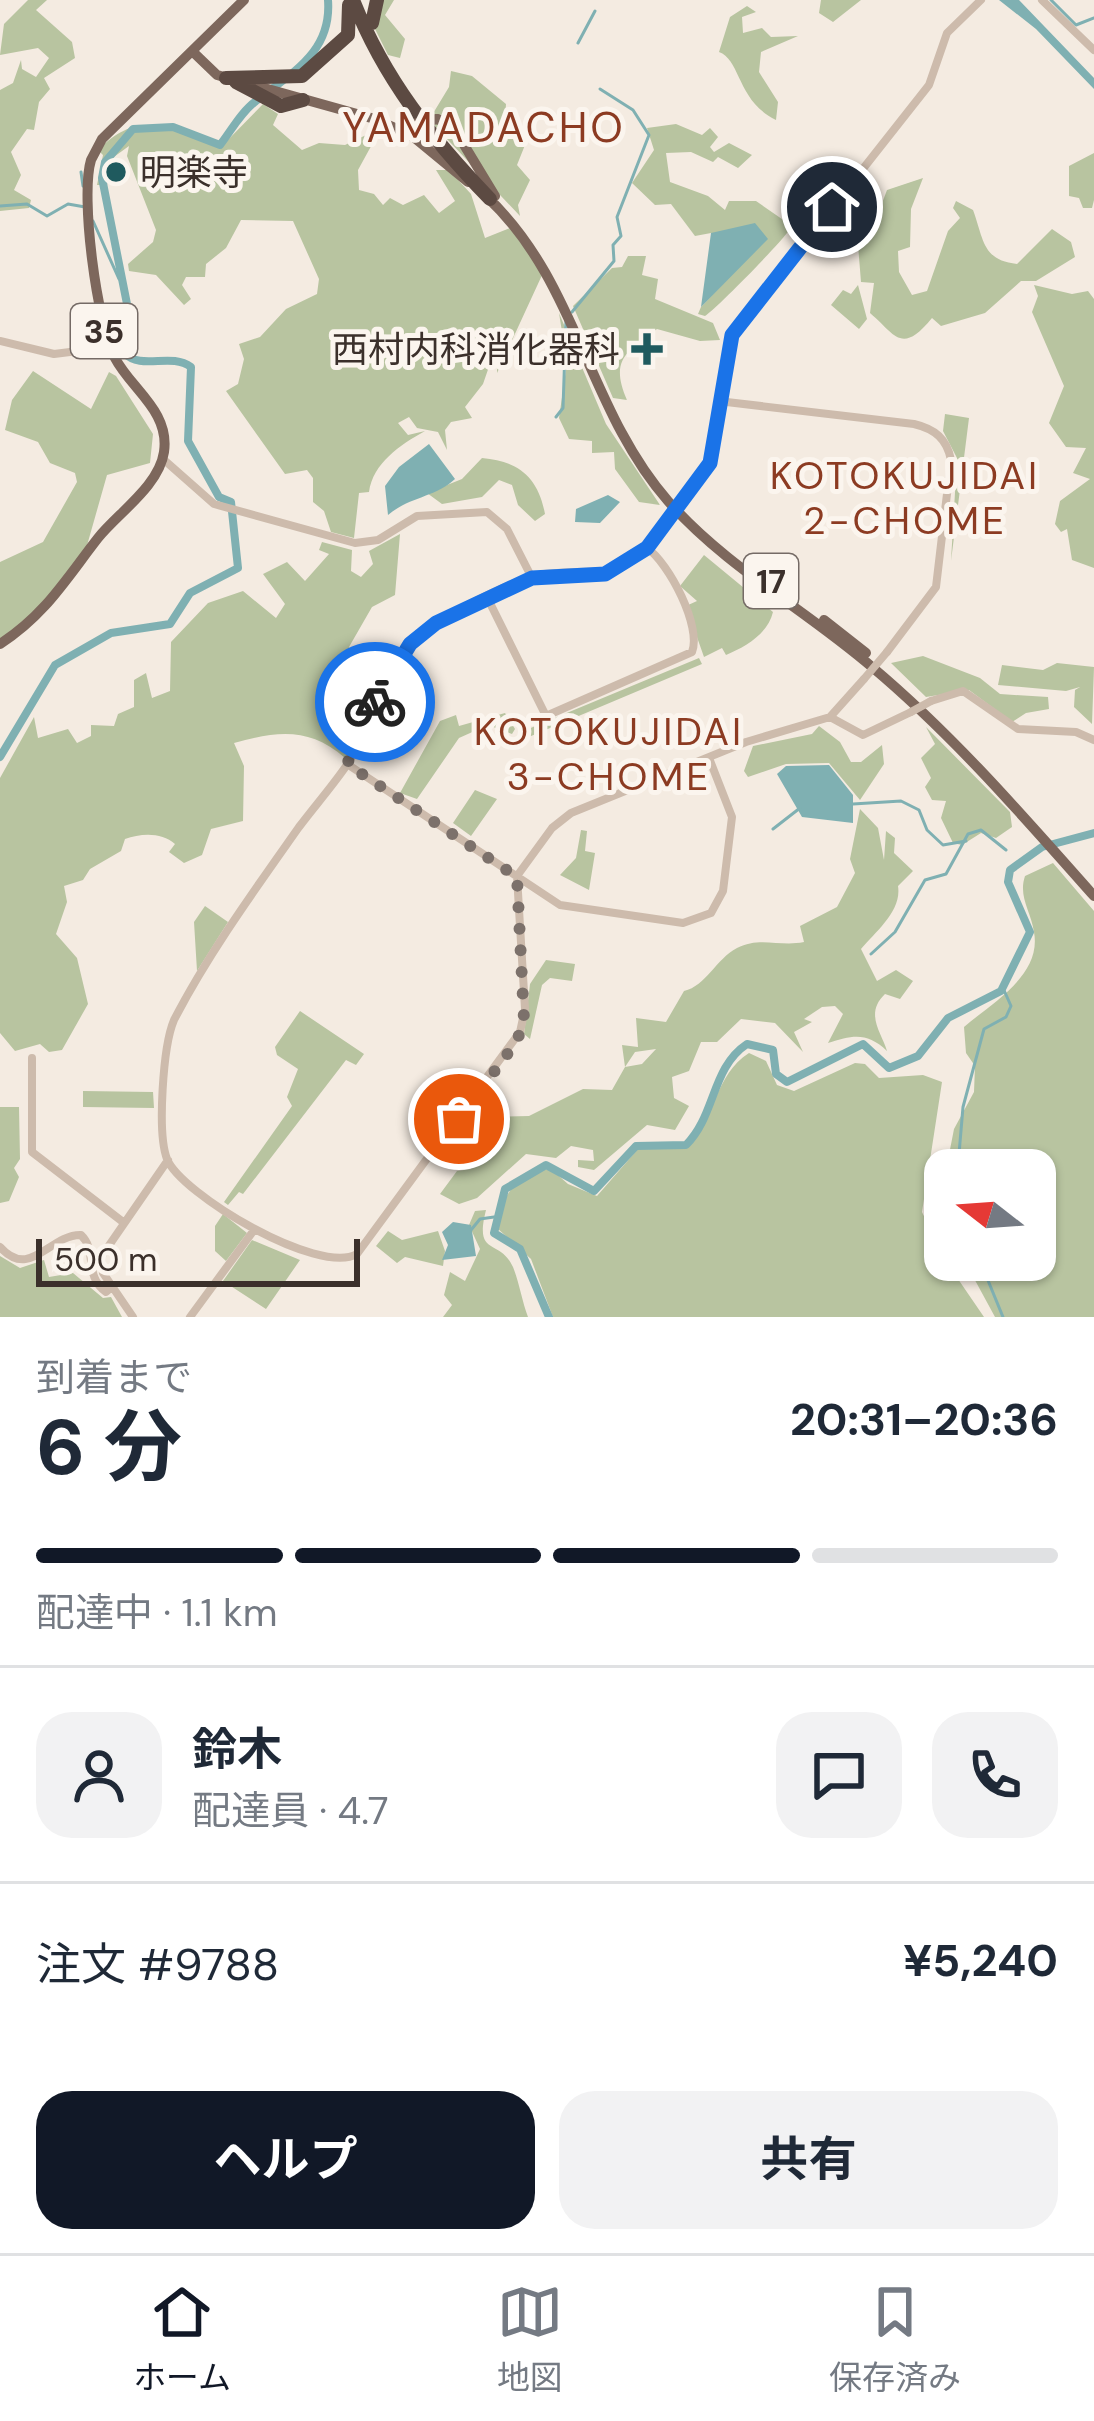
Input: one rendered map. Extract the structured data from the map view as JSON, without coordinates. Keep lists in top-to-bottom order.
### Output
{
  "streets": {
    "highway": ["17"],
    "main road": ["35"]
  },
  "districts": ["YAMADACHO", "KOTOKUJIDAI 2-CHOME", "KOTOKUJIDAI 3-CHOME"],
  "places": {
    "other": ["明楽寺"],
    "health": ["西村内科消化器科"]
  },
  "scale_bar": "500 m",
  "north": "left",
  "page": {
    "scale": "500 m",
    "heading": ["6 分", "到着まで", "20:31–20:36"],
    "panel": [
      "鈴木",
      "配達員 · 4.7",
      "注文 #9788",
      "¥5,240"
    ],
    "bar": "配達中 · 1.1 km",
    "buttons": ["ヘルプ", "共有"],
    "tabs": ["ホーム", "地図", "保存済み"]
  }
}
